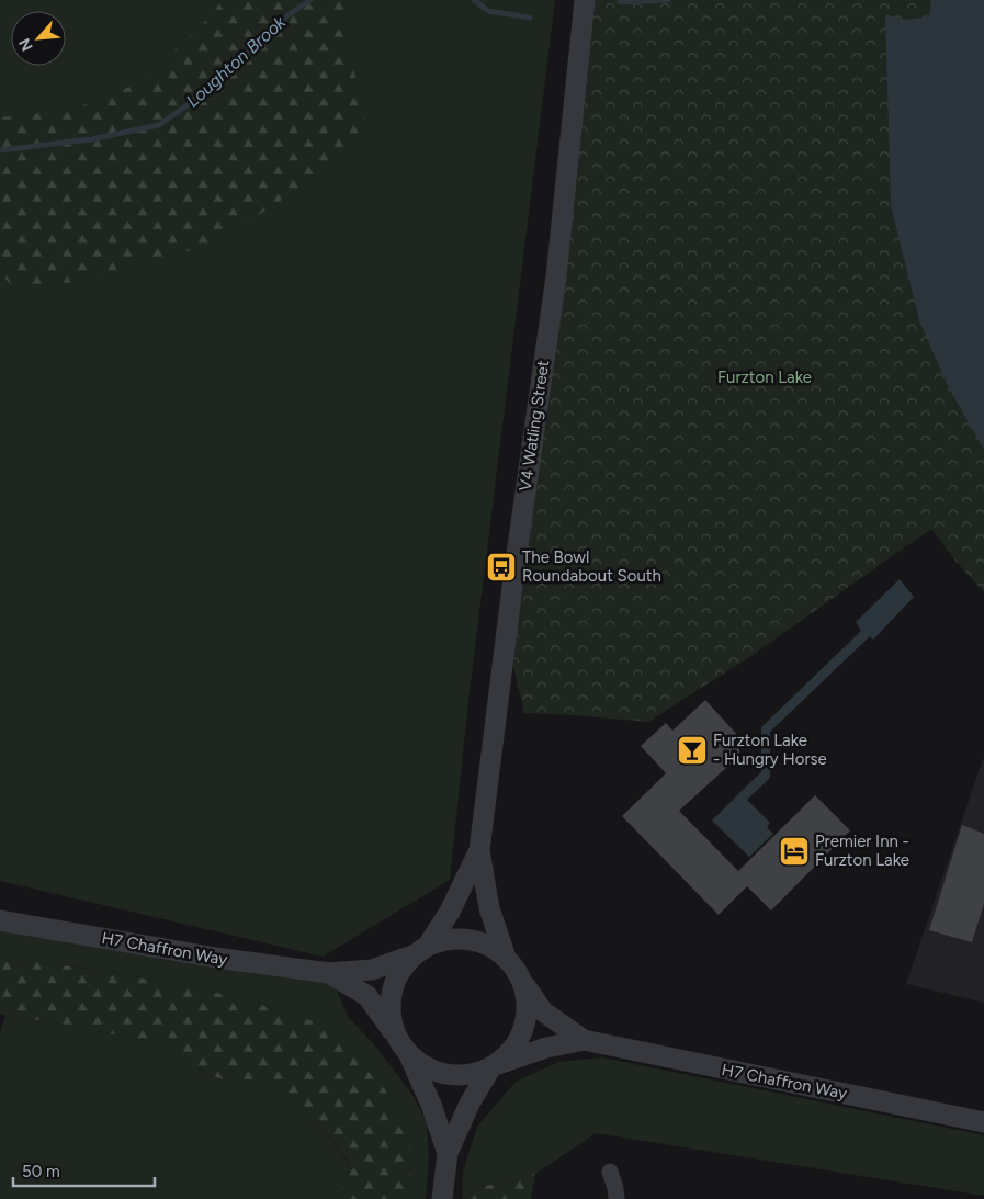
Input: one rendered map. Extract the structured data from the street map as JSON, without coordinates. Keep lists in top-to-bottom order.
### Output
{
  "streets": {
    "street": ["V4 Watling Street", "H7 Chaffron Way"]
  },
  "crossings": [
    ["V4 Watling Street", "H7 Chaffron Way"]
  ],
  "water": ["Loughton Brook"],
  "parks": ["Furzton Lake"],
  "places": {
    "bus stop": ["The Bowl Roundabout South"],
    "bar": ["Furzton Lake - Hungry Horse"],
    "hotel": ["Premier Inn - Furzton Lake"]
  },
  "scale_bar": "50 m",
  "north": "bottom left"
}
